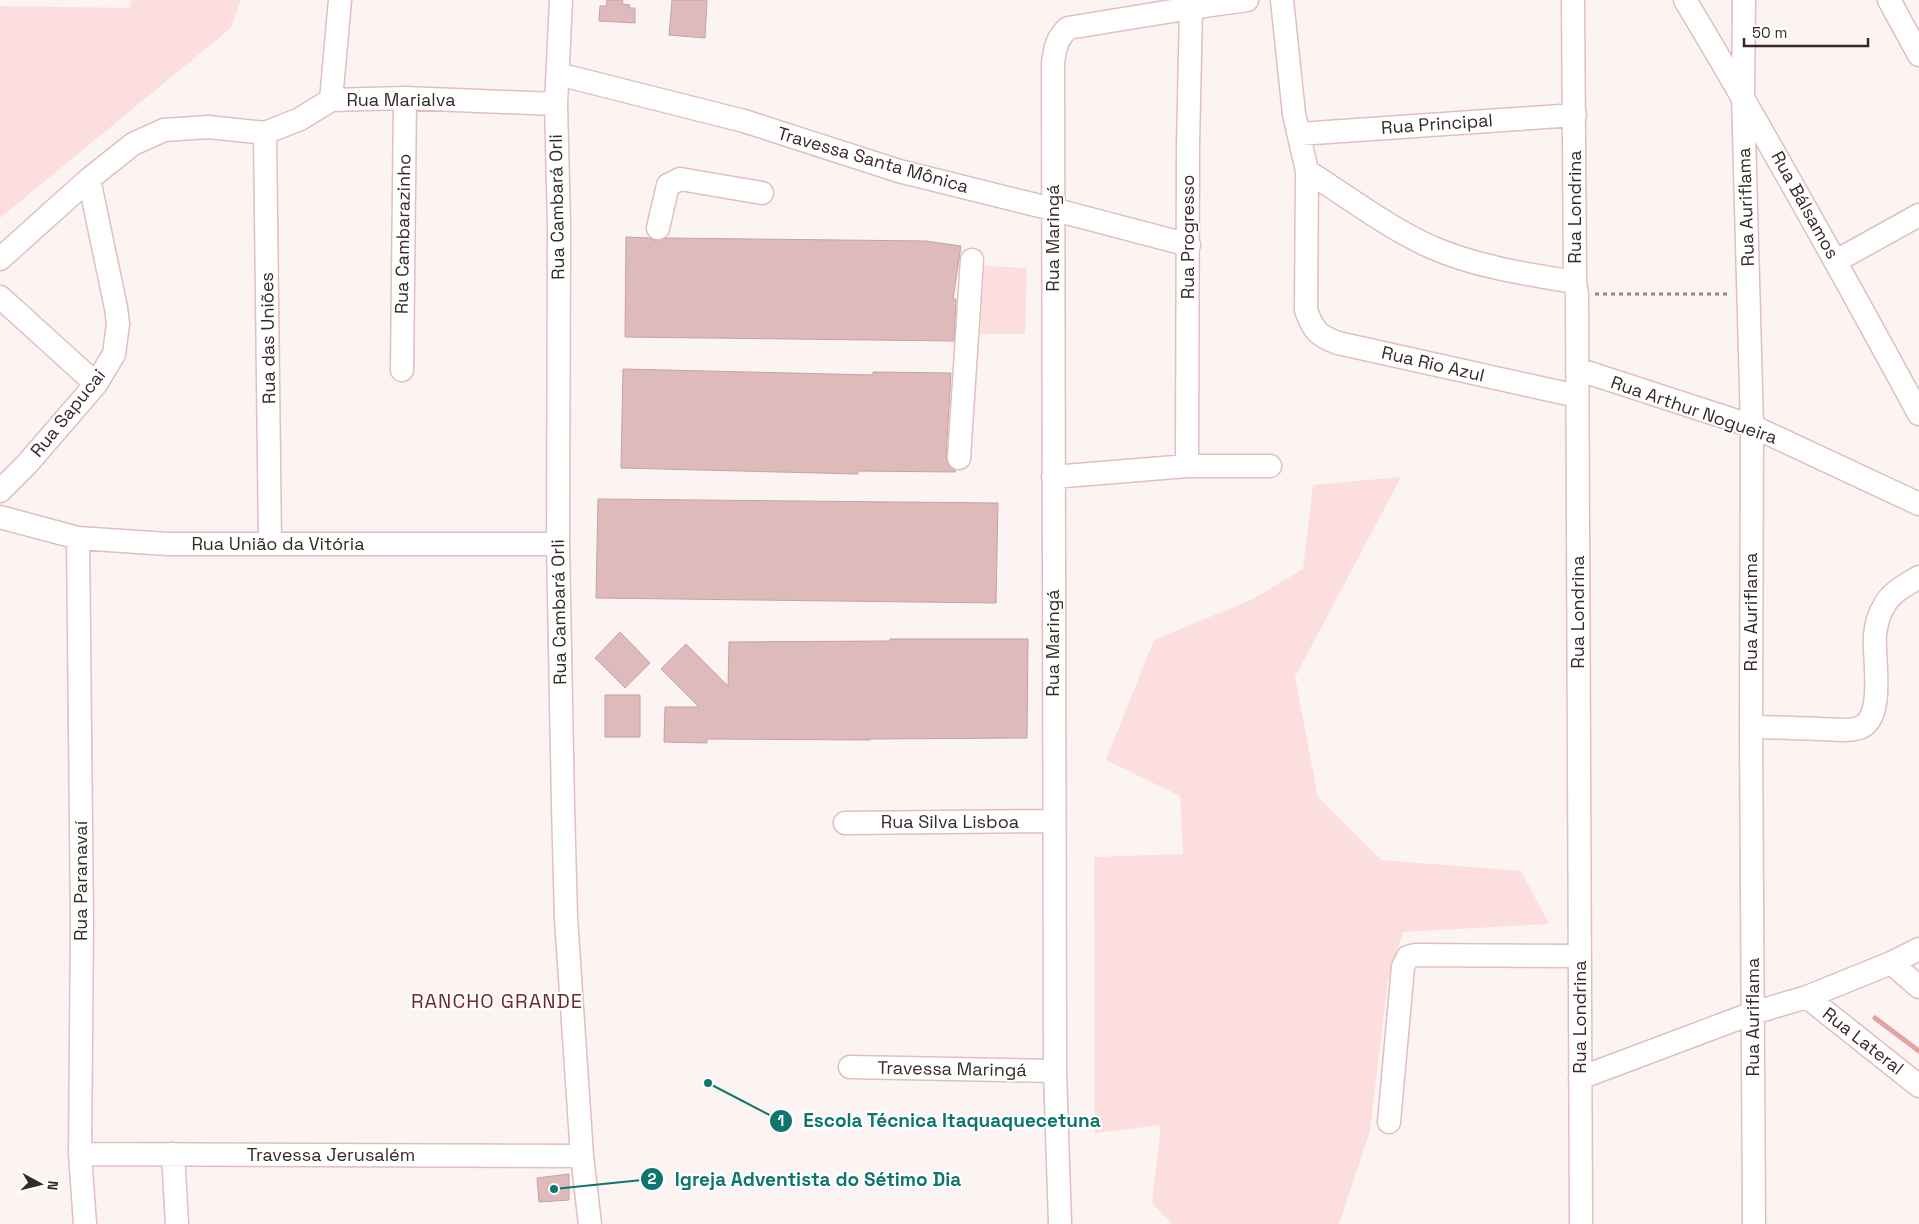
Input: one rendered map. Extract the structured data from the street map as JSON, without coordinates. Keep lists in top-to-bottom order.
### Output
{
  "streets": {
    "street": [
      "Rua Marialva",
      "Rua Principal",
      "Travessa Santa Mônica",
      "Rua Bálsamos",
      "Rua Cambará Orli",
      "Rua Londrina",
      "Rua Auriflama",
      "Rua Cambarazinho",
      "Rua Progresso",
      "Rua Maringá",
      "Rua das Uniões",
      "Rua Rio Azul",
      "Rua Arthur Nogueira",
      "Rua Sapucai",
      "Rua União da Vitória",
      "Rua Silva Lisboa",
      "Rua Paranavaí",
      "Rua Lateral",
      "Travessa Maringá",
      "Travessa Jerusalém"
    ]
  },
  "crossings": [
    ["Rua Marialva", "Rua Cambará Orli"],
    ["Rua Marialva", "Rua Cambarazinho"],
    ["Rua Marialva", "Rua das Uniões"],
    ["Rua Marialva", "Rua Sapucai"],
    ["Rua Principal", "Rua Londrina"],
    ["Travessa Santa Mônica", "Rua Cambará Orli"],
    ["Travessa Santa Mônica", "Rua Progresso"],
    ["Travessa Santa Mônica", "Rua Maringá"],
    ["Rua Bálsamos", "Rua Auriflama"],
    ["Rua Cambará Orli", "Rua União da Vitória"],
    ["Rua Cambará Orli", "Travessa Jerusalém"],
    ["Rua Londrina", "Rua Rio Azul"],
    ["Rua Londrina", "Rua Arthur Nogueira"],
    ["Rua Auriflama", "Rua Arthur Nogueira"],
    ["Rua Progresso", "Rua Maringá"],
    ["Rua Maringá", "Rua Silva Lisboa"],
    ["Rua Maringá", "Travessa Maringá"],
    ["Rua das Uniões", "Rua União da Vitória"],
    ["Rua União da Vitória", "Rua Paranavaí"],
    ["Rua Paranavaí", "Travessa Jerusalém"]
  ],
  "districts": ["RANCHO GRANDE"],
  "places": ["Escola Técnica Itaquaquecetuna", "Igreja Adventista do Sétimo Dia"],
  "scale_bar": "50 m",
  "north": "right"
}
